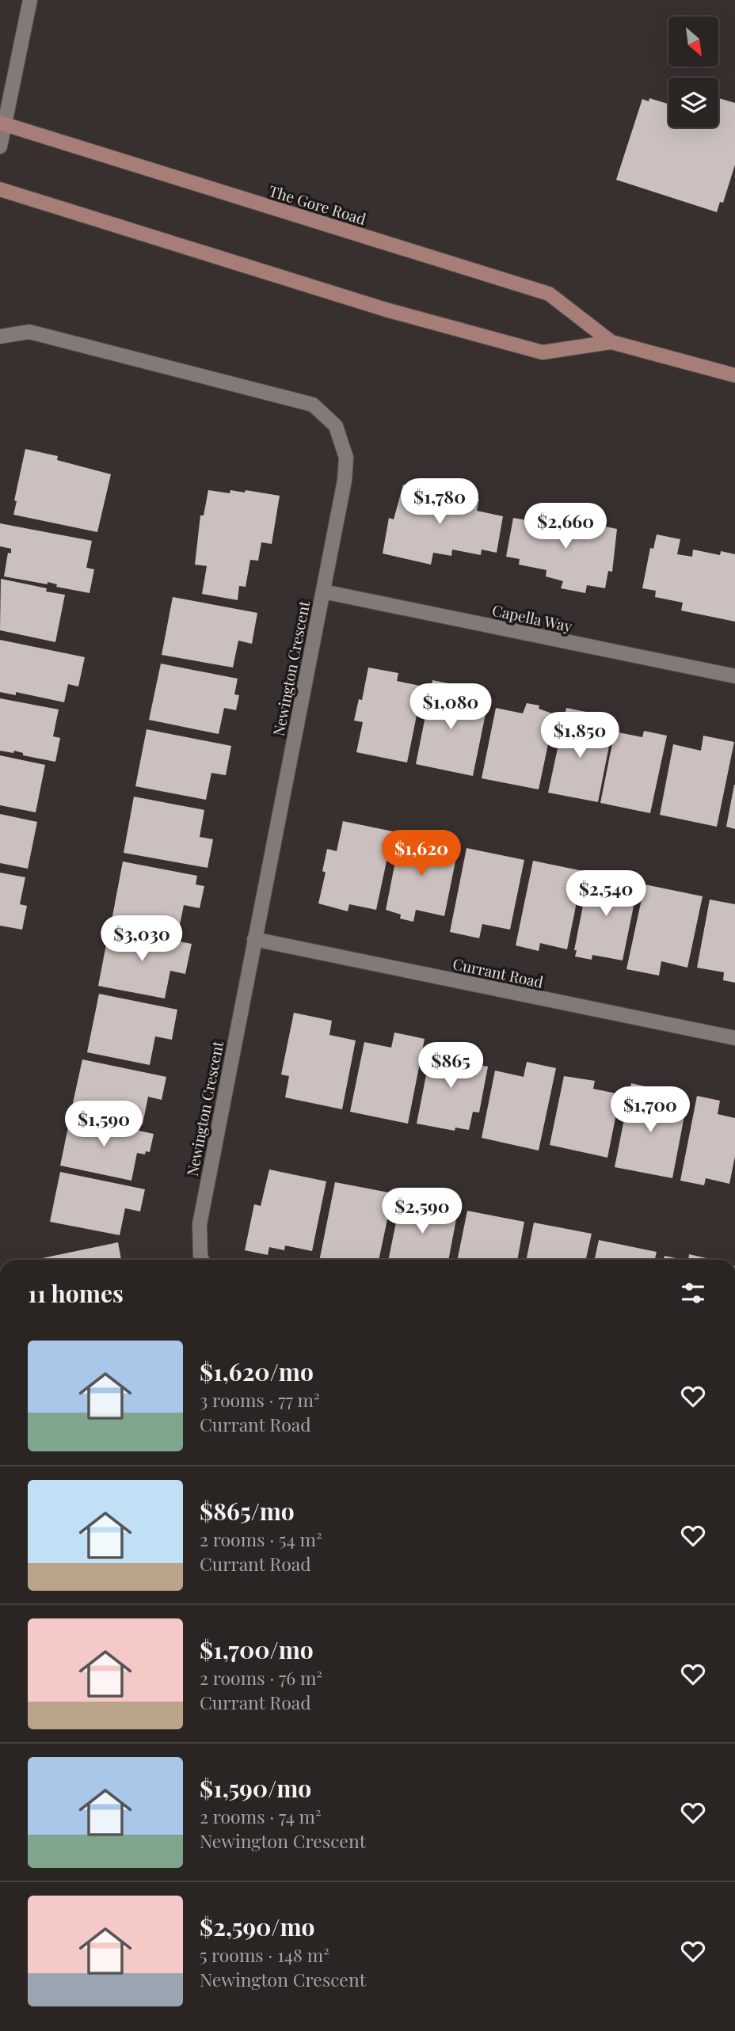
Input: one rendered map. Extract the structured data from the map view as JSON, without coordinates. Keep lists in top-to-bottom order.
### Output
{
  "streets": {
    "main road": ["The Gore Road"],
    "street": ["Capella Way", "Newington Crescent", "Currant Road"]
  },
  "crossings": [
    ["Capella Way", "Newington Crescent"],
    ["Newington Crescent", "Currant Road"]
  ],
  "north": "bottom right",
  "page": {
    "price": [
      "$1,780",
      "$2,660",
      "$1,080",
      "$1,850",
      "$1,620",
      "$2,540",
      "$3,030",
      "$865",
      "$1,700",
      "$1,590",
      "$2,590"
    ],
    "heading": "11 homes",
    "list": [
      {
        "name": "$1,620/mo",
        "note": "3 rooms · 77 m² · Currant Road"
      },
      {
        "name": "$865/mo",
        "note": "2 rooms · 54 m² · Currant Road"
      },
      {
        "name": "$1,700/mo",
        "note": "2 rooms · 76 m² · Currant Road"
      },
      {
        "name": "$1,590/mo",
        "note": "2 rooms · 74 m² · Newington Crescent"
      },
      {
        "name": "$2,590/mo",
        "note": "5 rooms · 148 m² · Newington Crescent"
      }
    ]
  }
}
